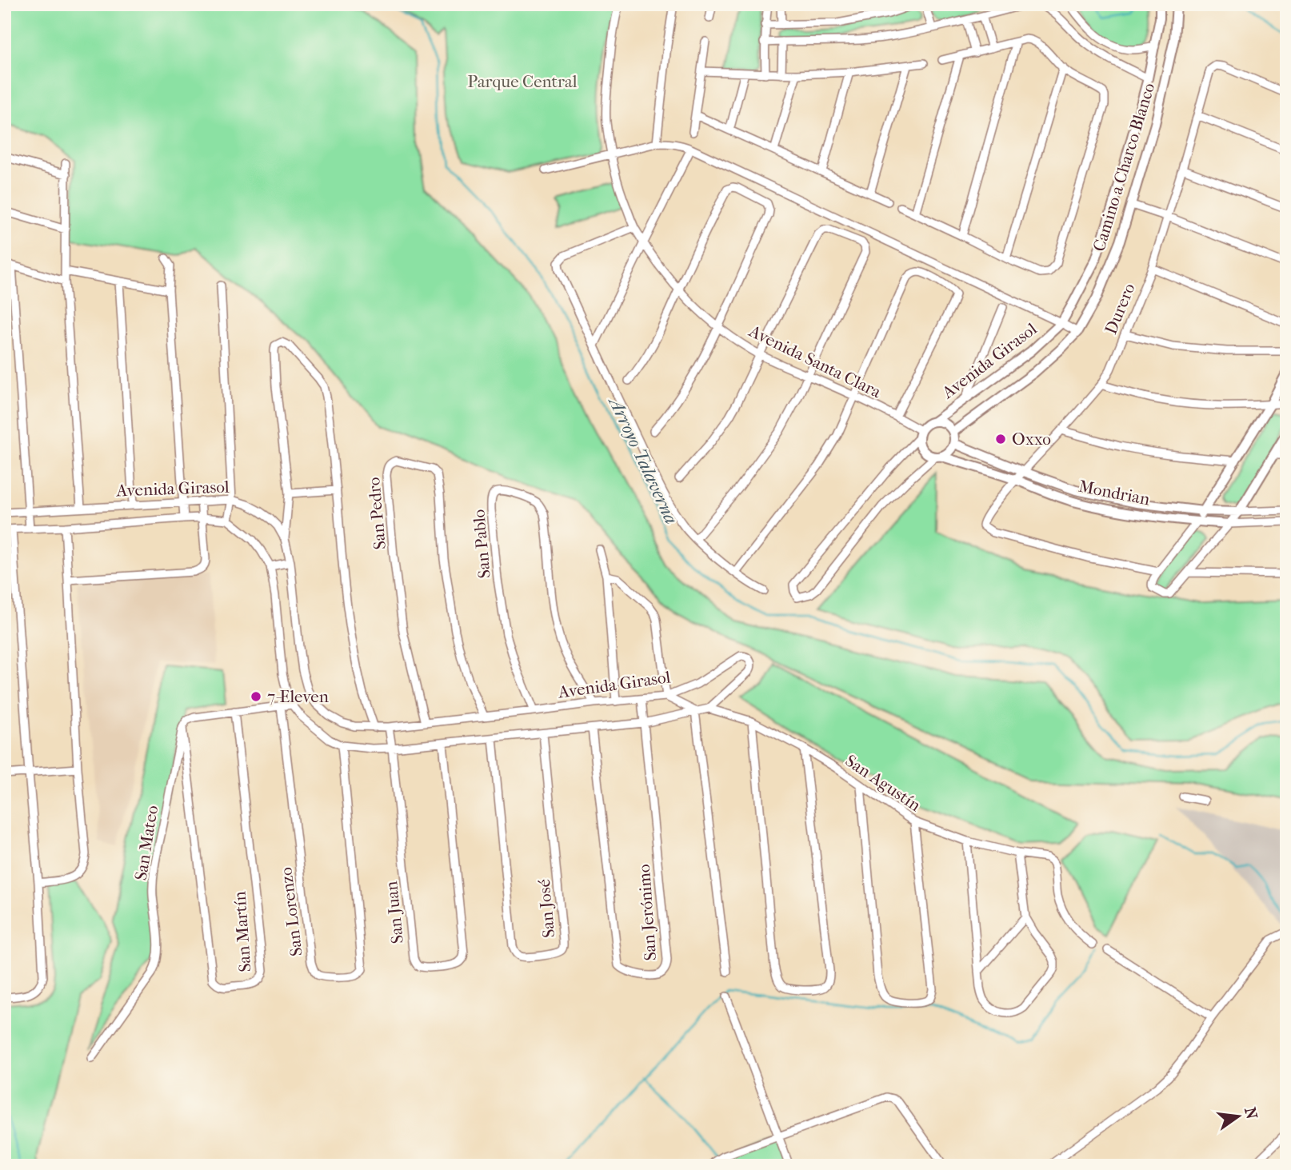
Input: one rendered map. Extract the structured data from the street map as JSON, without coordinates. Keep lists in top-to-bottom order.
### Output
{
  "streets": {
    "street": [
      "Camino a Charco Blanco",
      "Durero",
      "Avenida Girasol",
      "Avenida Santa Clara",
      "Mondrian",
      "San Pedro",
      "San Pablo",
      "San Agustín",
      "San Mateo",
      "San José",
      "San Lorenzo",
      "San Juan",
      "San Jerónimo",
      "San Martín"
    ]
  },
  "crossings": [
    ["Camino a Charco Blanco", "Avenida Girasol"],
    ["Durero", "Mondrian"],
    ["Avenida Girasol", "Avenida Santa Clara"],
    ["Avenida Girasol", "Mondrian"],
    ["Avenida Girasol", "San Pedro"],
    ["Avenida Girasol", "San Pablo"],
    ["Avenida Girasol", "San Agustín"],
    ["Avenida Girasol", "San José"],
    ["Avenida Girasol", "San Lorenzo"],
    ["Avenida Girasol", "San Juan"],
    ["Avenida Girasol", "San Jerónimo"],
    ["Avenida Santa Clara", "Mondrian"],
    ["San Mateo", "San Martín"]
  ],
  "water": ["Arroyo Talaverna"],
  "parks": ["Parque Central"],
  "places": ["Oxxo", "7-Eleven"],
  "north": "right"
}
